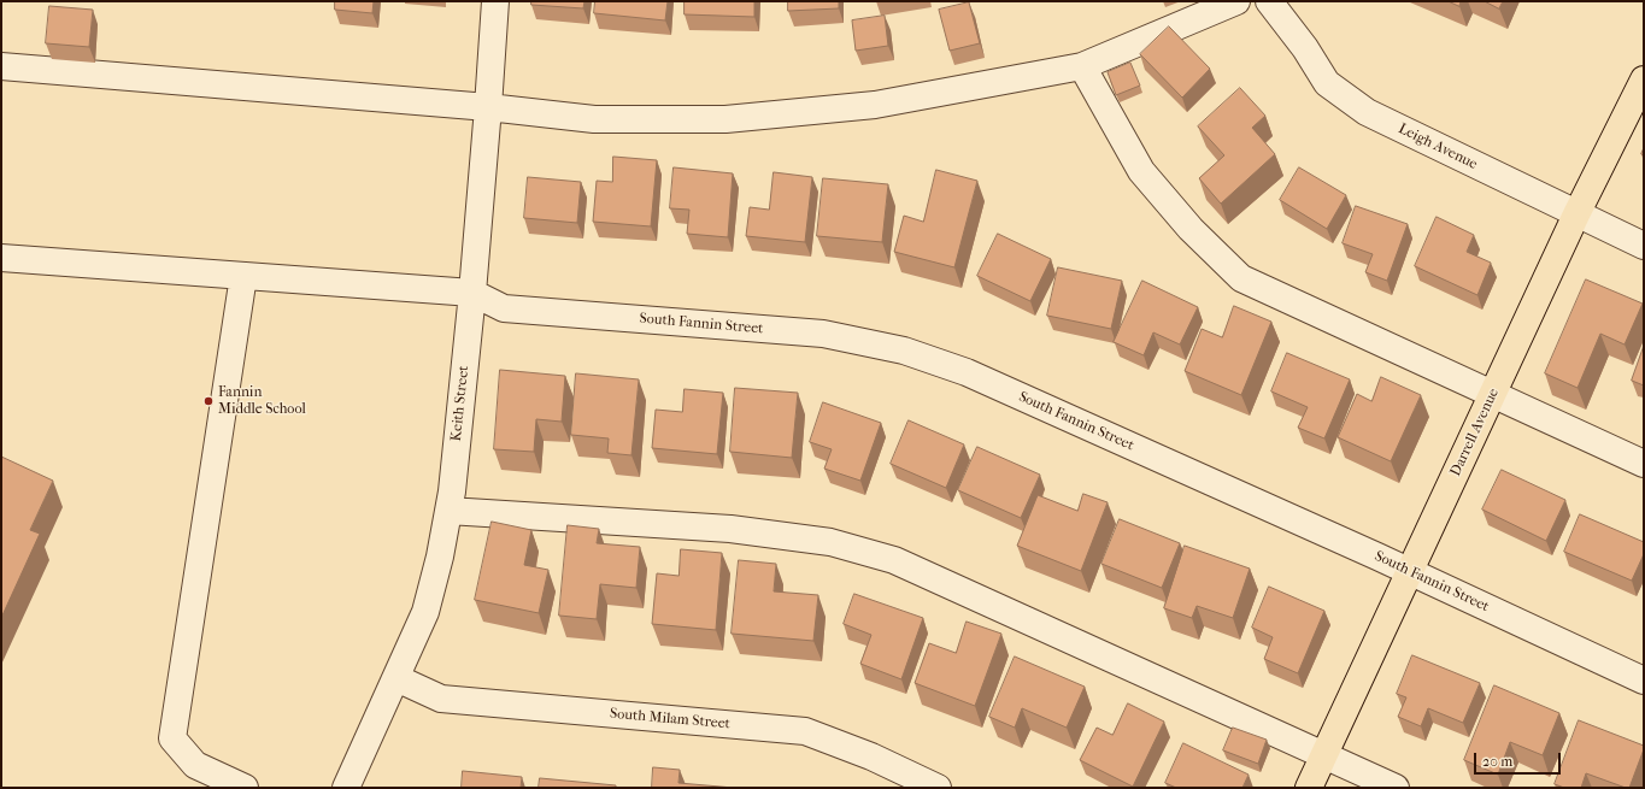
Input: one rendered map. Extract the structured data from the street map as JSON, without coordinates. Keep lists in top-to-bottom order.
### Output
{
  "streets": {
    "main road": ["Darrell Avenue"],
    "street": [
      "Leigh Avenue",
      "South Fannin Street",
      "Keith Street",
      "South Milam Street"
    ]
  },
  "crossings": [
    ["Leigh Avenue", "Darrell Avenue"],
    ["South Fannin Street", "Keith Street"],
    ["South Fannin Street", "Darrell Avenue"],
    ["Keith Street", "South Milam Street"]
  ],
  "places": ["Fannin Middle School"],
  "scale_bar": "20 m"
}
